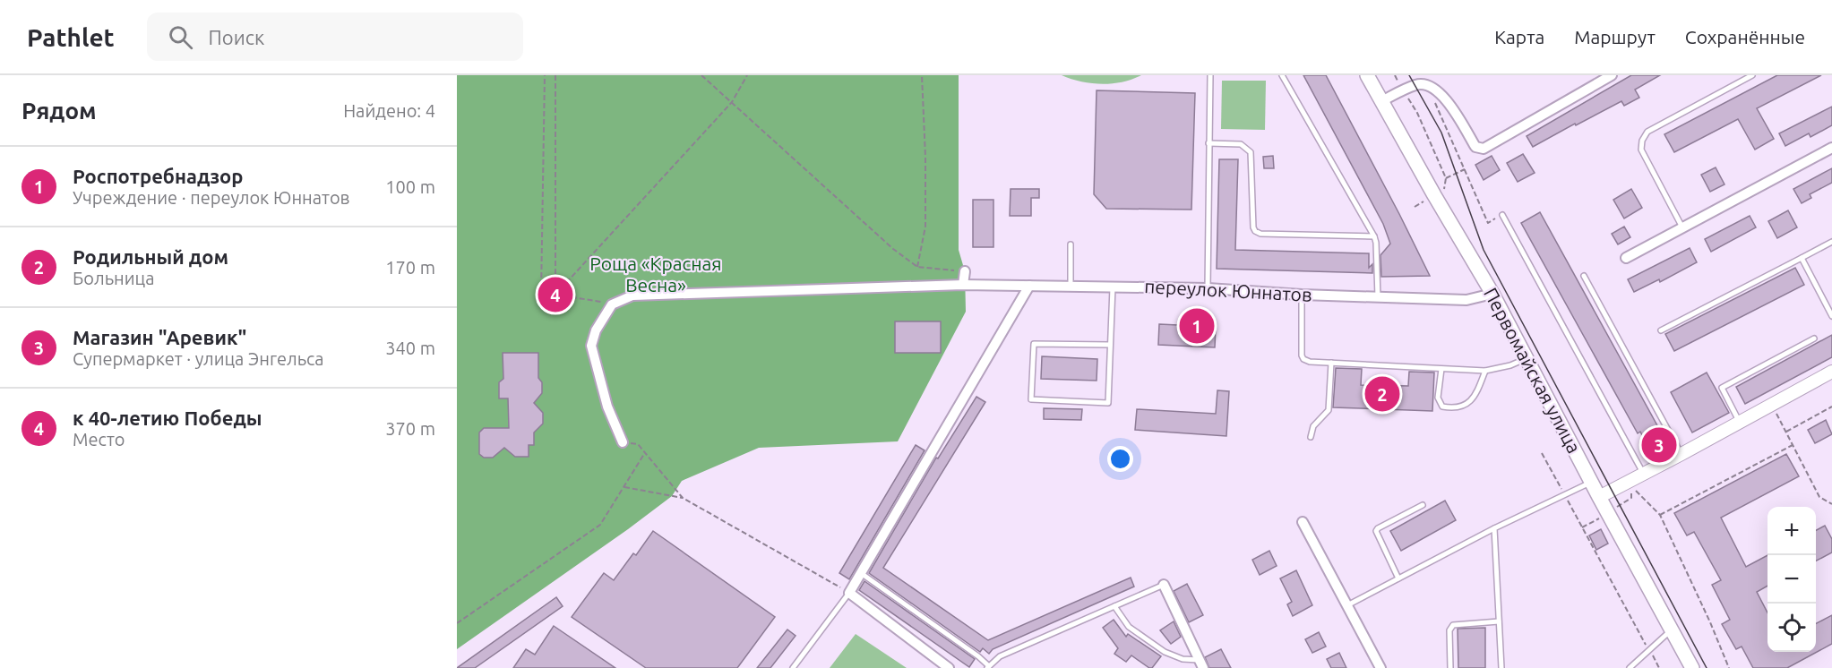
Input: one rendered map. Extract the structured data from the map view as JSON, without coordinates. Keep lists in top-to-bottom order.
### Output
{
  "streets": {
    "main road": ["Первомайская улица"],
    "street": ["переулок Юннатов"]
  },
  "crossings": [
    ["переулок Юннатов", "Первомайская улица"]
  ],
  "parks": ["Роща «Красная Весна»"],
  "page": {
    "header": "Pathlet",
    "search": "Поиск",
    "nav": ["Карта", "Маршрут", "Сохранённые"],
    "heading": ["Рядом", "Найдено: 4"],
    "list": [
      {
        "mark": "1",
        "name": "Роспотребнадзор",
        "note": "Учреждение · переулок Юннатов",
        "value": "100 m"
      },
      {
        "mark": "2",
        "name": "Родильный дом",
        "note": "Больница",
        "value": "170 m"
      },
      {
        "mark": "3",
        "name": "Магазин \"Аревик\"",
        "note": "Супермаркет · улица Энгельса",
        "value": "340 m"
      },
      {
        "mark": "4",
        "name": "к 40-летию Победы",
        "note": "Место",
        "value": "370 m"
      }
    ],
    "pins": [
      "4",
      "1",
      "2",
      "3"
    ],
    "map_buttons": ["+", "−"]
  }
}
